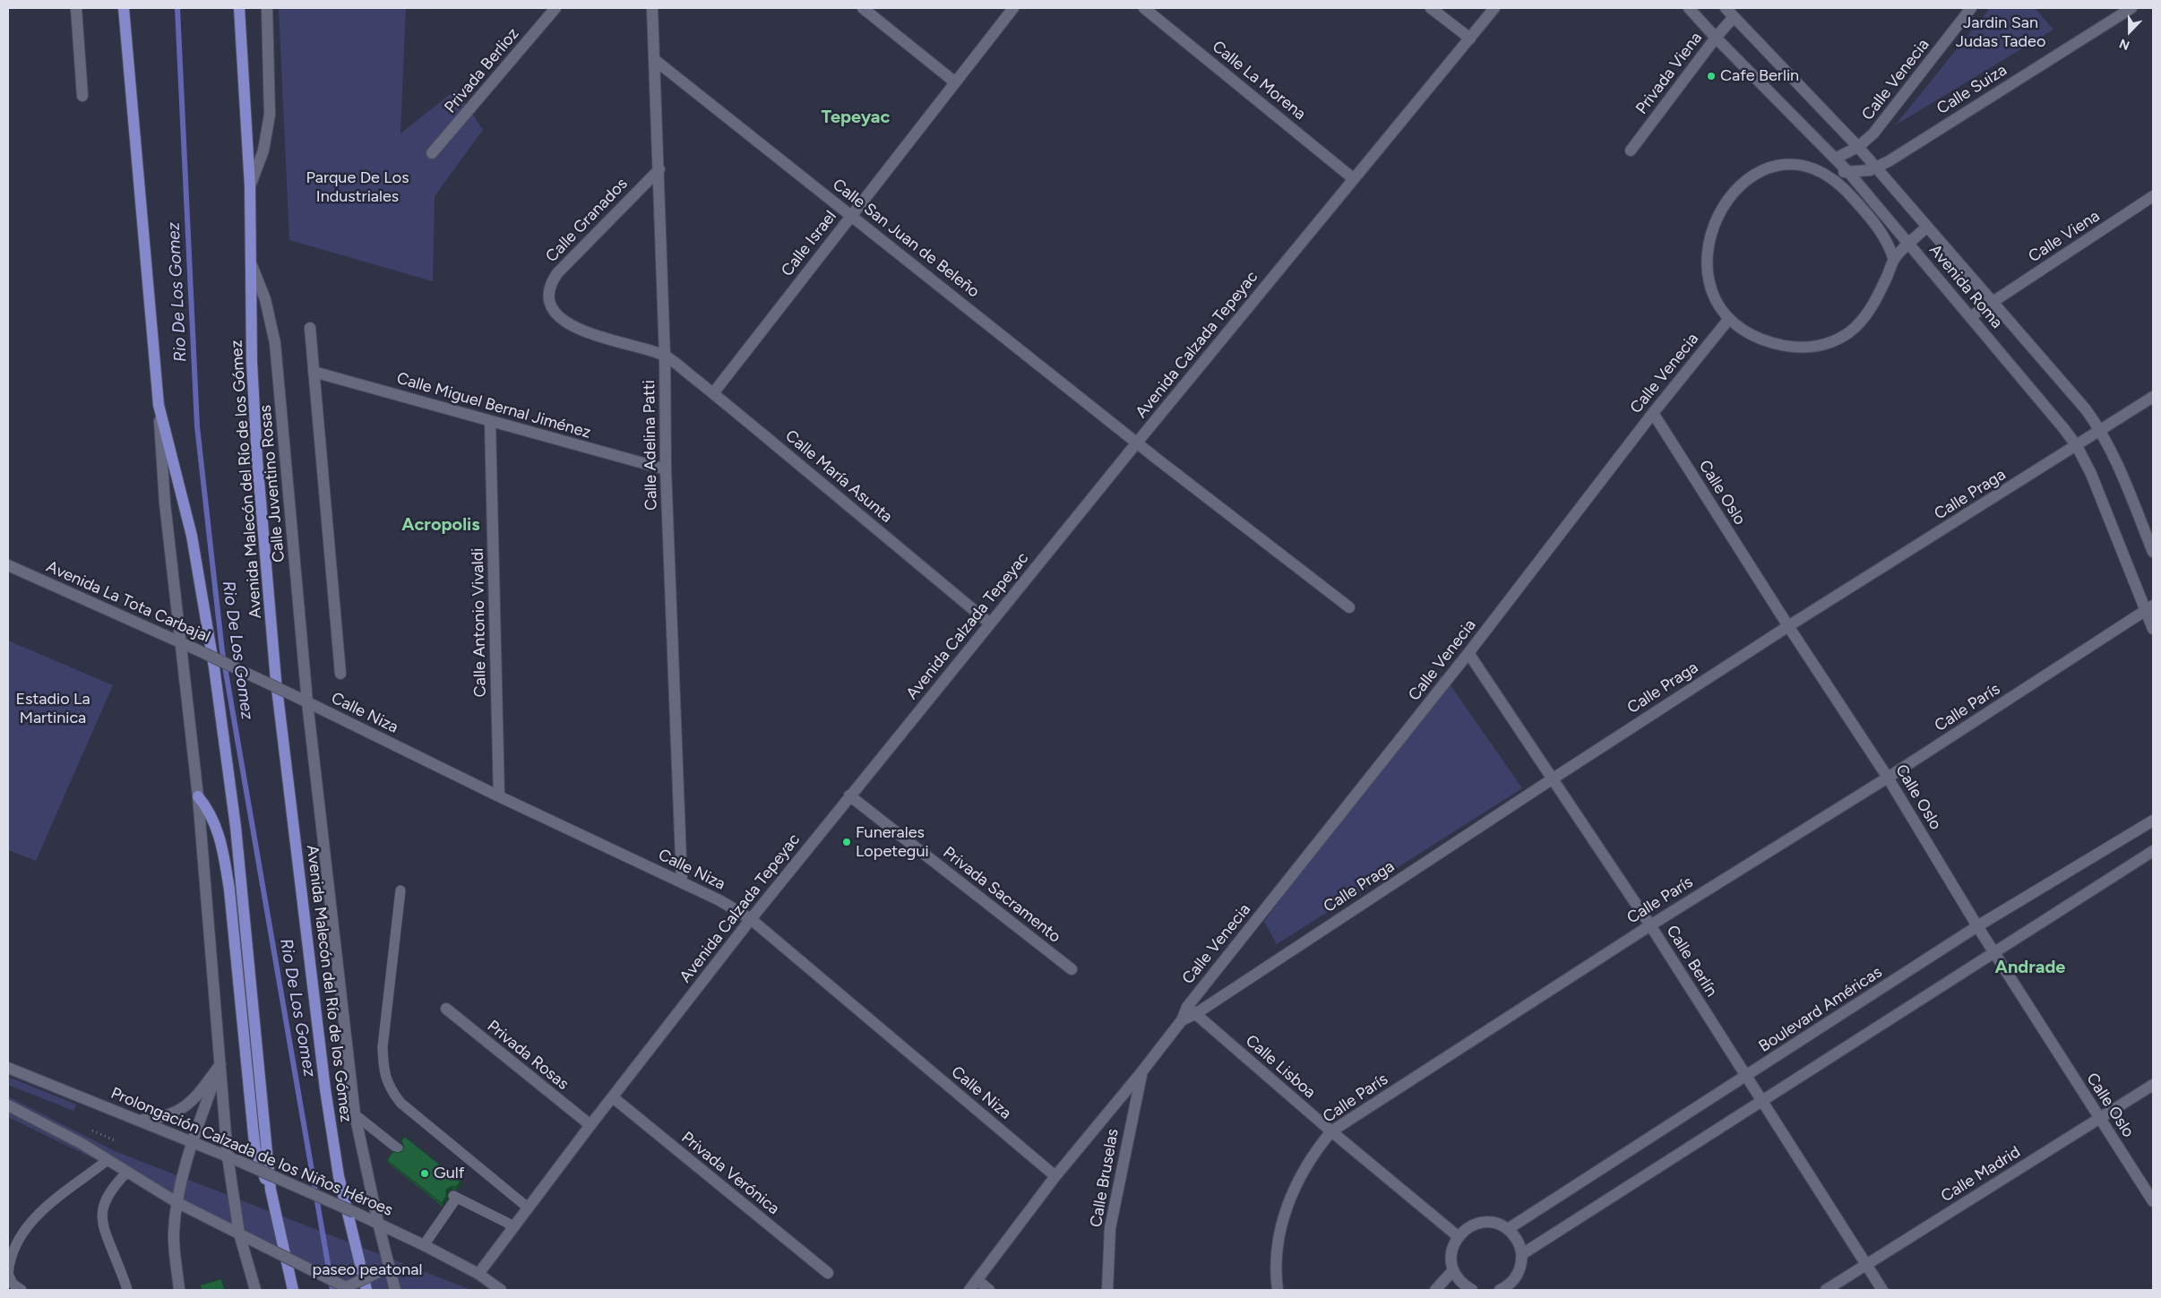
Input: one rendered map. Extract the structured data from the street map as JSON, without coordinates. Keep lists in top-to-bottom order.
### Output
{
  "streets": {
    "main road": ["Avenida Malecón del Río de los Gómez"],
    "street": [
      "Privada Berlioz",
      "Privada Viena",
      "Calle Venecia",
      "Calle La Morena",
      "Calle Suiza",
      "Calle Granados",
      "Calle Viena",
      "Calle San Juan de Beleño",
      "Calle Israel",
      "Avenida Roma",
      "Avenida Calzada Tepeyac",
      "Calle Miguel Bernal Jiménez",
      "Calle Adelina Patti",
      "Calle María Asunta",
      "Calle Juventino Rosas",
      "Calle Oslo",
      "Calle Praga",
      "Avenida La Tota Carbajal",
      "Calle Antonio Vivaldi",
      "Calle París",
      "Calle Niza",
      "Privada Sacramento",
      "Calle Berlín",
      "Boulevard Américas",
      "Privada Rosas",
      "Calle Lisboa",
      "Prolongación Calzada de los Niños Héroes",
      "Privada Verónica",
      "Calle Madrid",
      "Calle Bruselas"
    ]
  },
  "crossings": [
    ["Privada Viena", "Avenida Roma"],
    ["Calle Venecia", "Avenida Roma"],
    ["Calle Venecia", "Calle Oslo"],
    ["Calle Venecia", "Calle Praga"],
    ["Calle Venecia", "Calle Niza"],
    ["Calle Venecia", "Calle Berlín"],
    ["Calle Venecia", "Calle Lisboa"],
    ["Calle Venecia", "Calle Bruselas"],
    ["Calle La Morena", "Avenida Calzada Tepeyac"],
    ["Calle Suiza", "Avenida Roma"],
    ["Calle Granados", "Calle Adelina Patti"],
    ["Calle Granados", "Calle María Asunta"],
    ["Calle Viena", "Avenida Roma"],
    ["Calle San Juan de Beleño", "Calle Israel"],
    ["Calle San Juan de Beleño", "Avenida Calzada Tepeyac"],
    ["Calle San Juan de Beleño", "Calle Adelina Patti"],
    ["Calle Israel", "Calle María Asunta"],
    ["Avenida Roma", "Calle Praga"],
    ["Avenida Roma", "Calle París"],
    ["Avenida Calzada Tepeyac", "Calle María Asunta"],
    ["Avenida Calzada Tepeyac", "Calle Niza"],
    ["Avenida Calzada Tepeyac", "Privada Sacramento"],
    ["Avenida Calzada Tepeyac", "Privada Rosas"],
    ["Avenida Calzada Tepeyac", "Prolongación Calzada de los Niños Héroes"],
    ["Avenida Calzada Tepeyac", "Privada Verónica"],
    ["Calle Miguel Bernal Jiménez", "Calle Adelina Patti"],
    ["Calle Miguel Bernal Jiménez", "Calle Antonio Vivaldi"],
    ["Calle Adelina Patti", "Calle María Asunta"],
    ["Calle Adelina Patti", "Calle Niza"],
    ["Avenida Malecón del Río de los Gómez", "Calle Juventino Rosas"],
    ["Avenida Malecón del Río de los Gómez", "Avenida La Tota Carbajal"],
    ["Avenida Malecón del Río de los Gómez", "Calle Niza"],
    ["Avenida Malecón del Río de los Gómez", "Prolongación Calzada de los Niños Héroes"],
    ["Calle Juventino Rosas", "Avenida La Tota Carbajal"],
    ["Calle Juventino Rosas", "Calle Niza"],
    ["Calle Oslo", "Calle Praga"],
    ["Calle Oslo", "Calle París"],
    ["Calle Oslo", "Boulevard Américas"],
    ["Calle Oslo", "Calle Madrid"],
    ["Calle Praga", "Calle Berlín"],
    ["Calle Praga", "Calle Lisboa"],
    ["Avenida La Tota Carbajal", "Calle Niza"],
    ["Calle Antonio Vivaldi", "Calle Niza"],
    ["Calle París", "Calle Berlín"],
    ["Calle París", "Calle Lisboa"],
    ["Calle Berlín", "Boulevard Américas"],
    ["Calle Berlín", "Calle Madrid"]
  ],
  "districts": ["Tepeyac", "Acropolis", "Andrade"],
  "water": ["Rio De Los Gomez"],
  "parks": [
    "Jardin San Judas Tadeo",
    "Parque De Los Industriales",
    "Estadio La Martinica",
    "paseo peatonal"
  ],
  "places": ["Cafe Berlin", "Funerales Lopetegui", "Gulf"],
  "north": "bottom"
}
